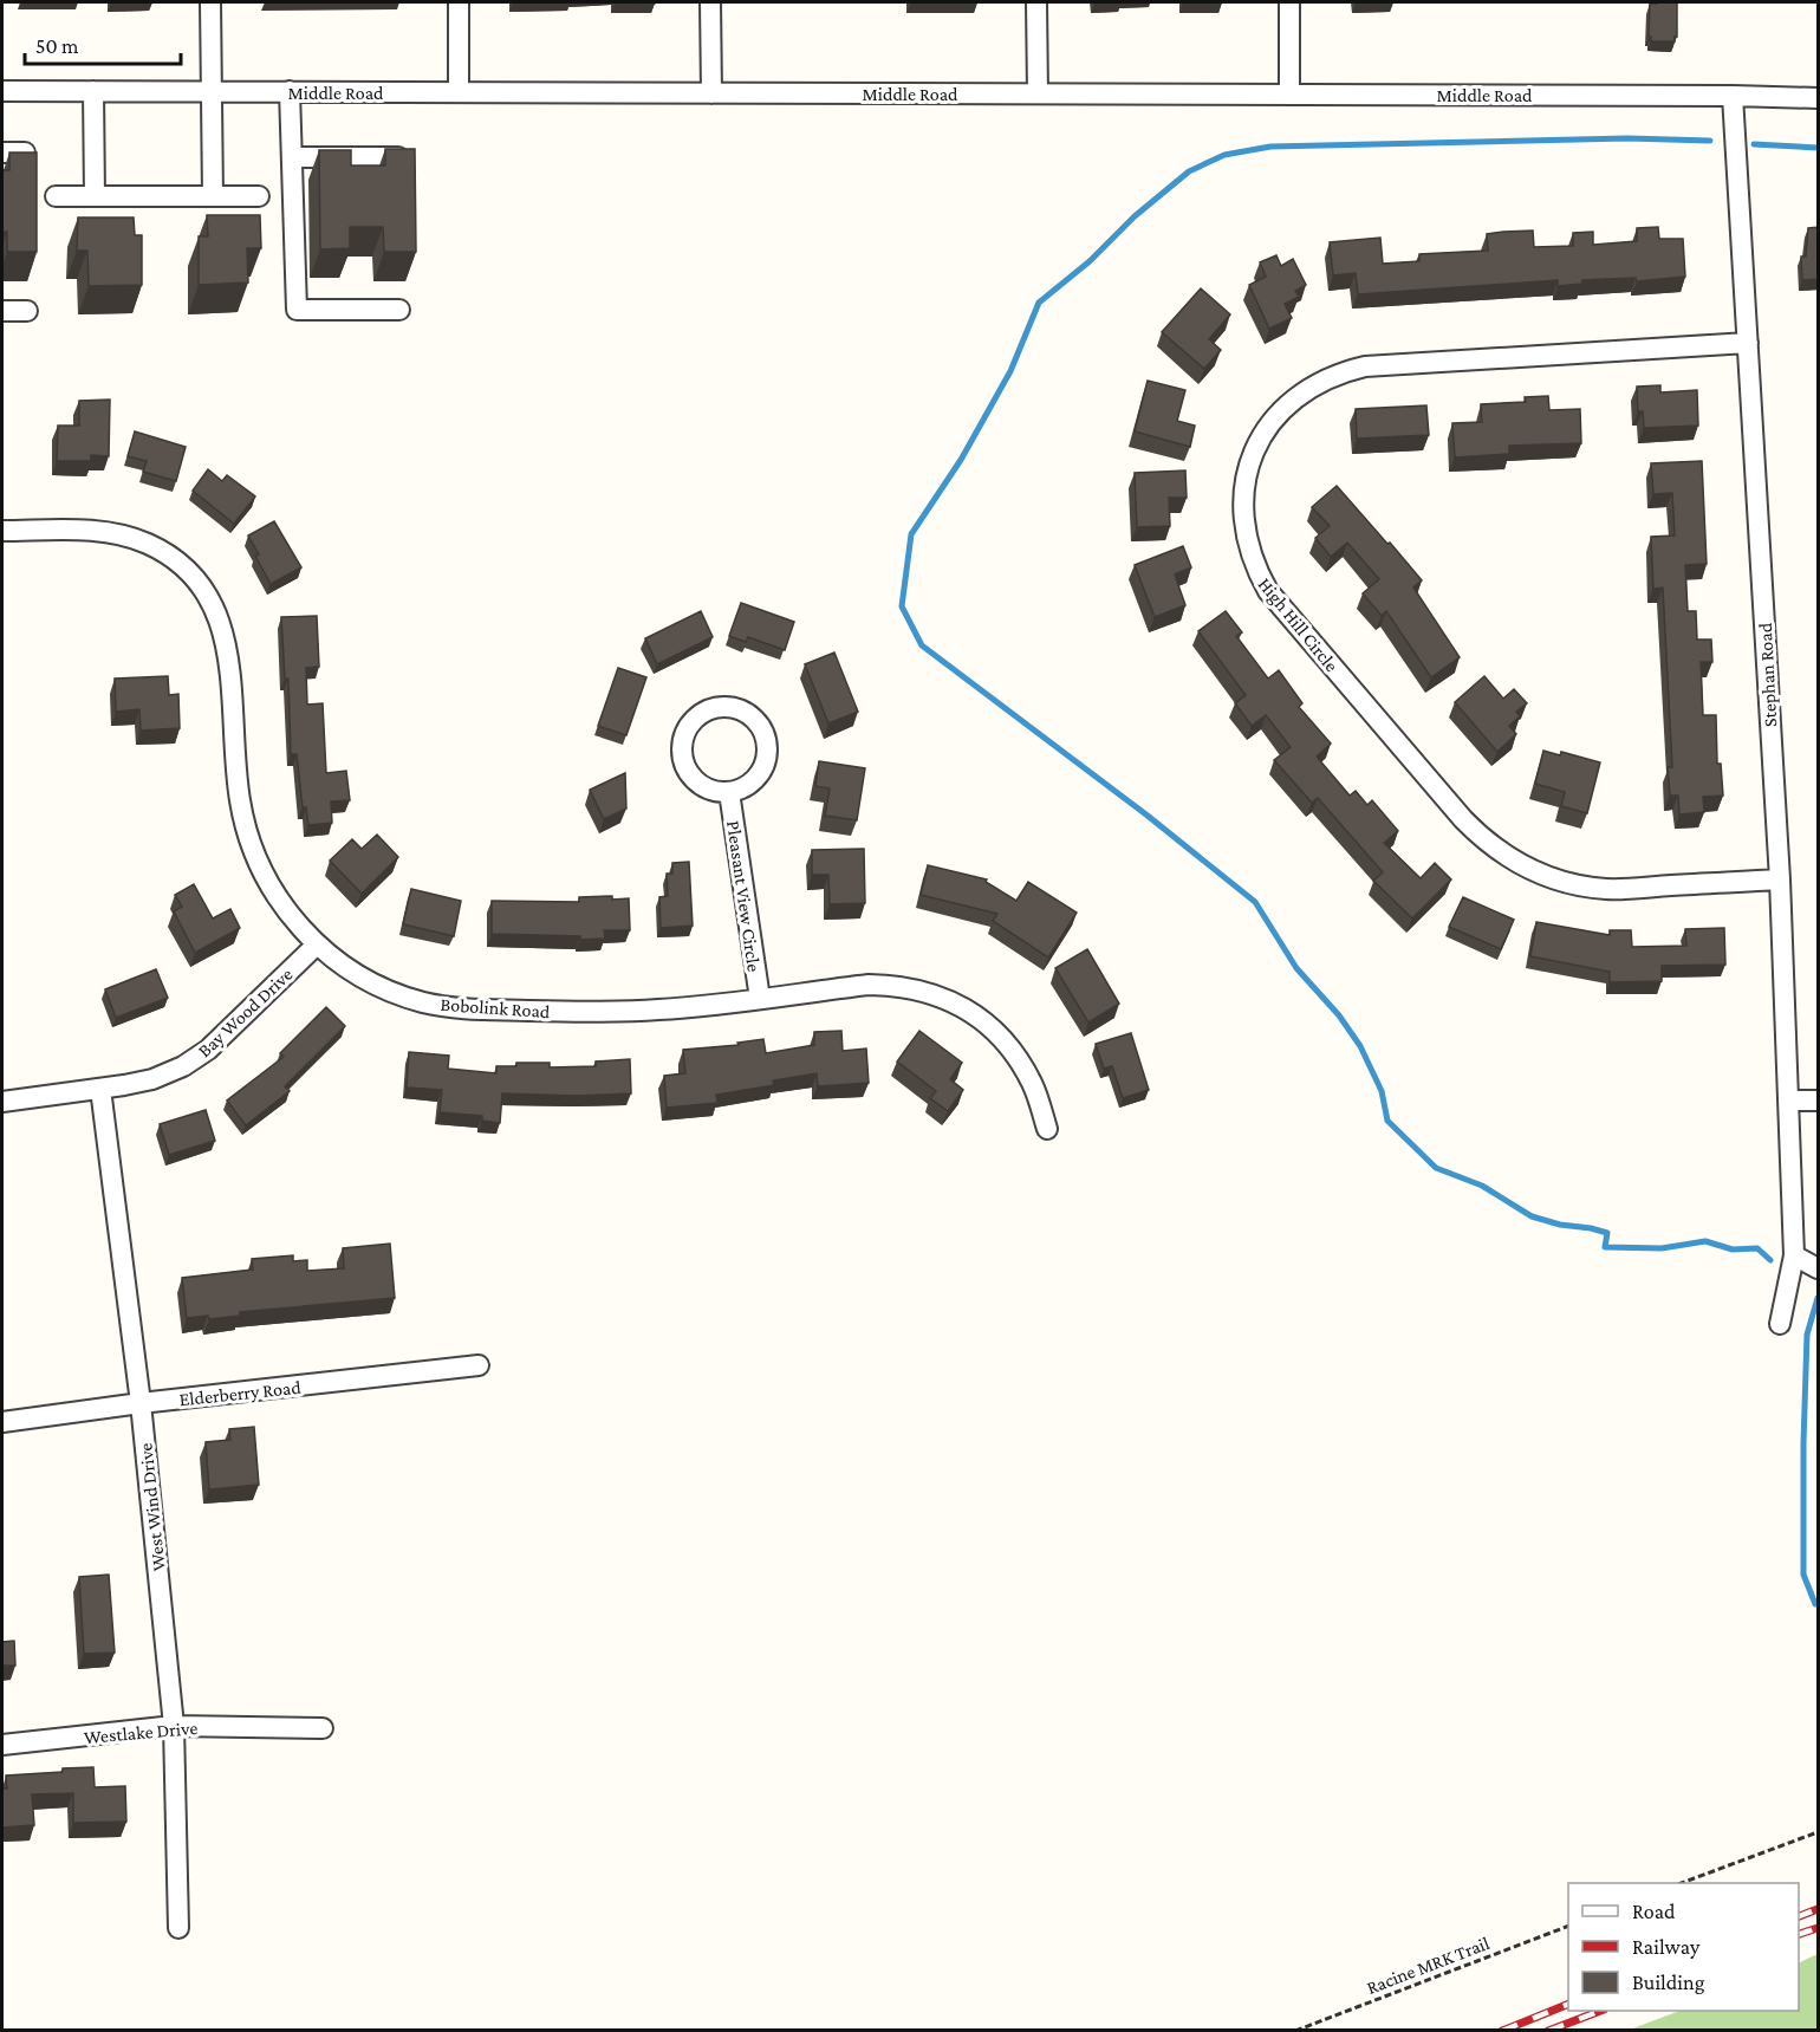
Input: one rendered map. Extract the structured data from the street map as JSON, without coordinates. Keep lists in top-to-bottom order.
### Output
{
  "streets": {
    "street": [
      "Middle Road",
      "High Hill Circle",
      "Stephan Road",
      "Pleasant View Circle",
      "Bobolink Road",
      "Bay Wood Drive",
      "Elderberry Road",
      "West Wind Drive",
      "Westlake Drive"
    ],
    "path": ["Racine MRK Trail"]
  },
  "crossings": [
    ["Middle Road", "Stephan Road"],
    ["High Hill Circle", "Stephan Road"],
    ["Pleasant View Circle", "Bobolink Road"],
    ["Bobolink Road", "Bay Wood Drive"],
    ["Bay Wood Drive", "West Wind Drive"],
    ["Elderberry Road", "West Wind Drive"],
    ["West Wind Drive", "Westlake Drive"]
  ],
  "legend": ["Road", "Railway", "Building"],
  "scale_bar": "50 m"
}
